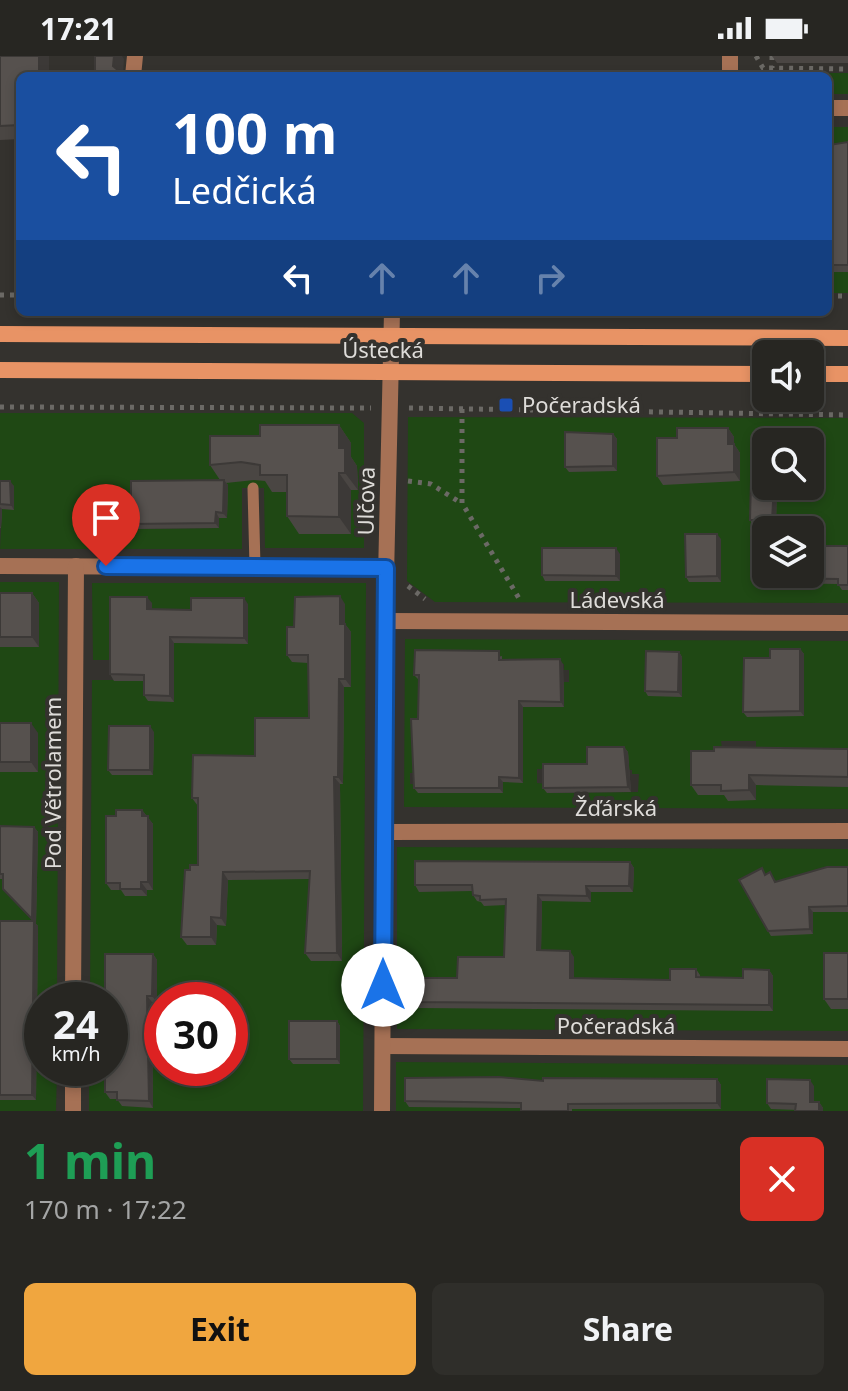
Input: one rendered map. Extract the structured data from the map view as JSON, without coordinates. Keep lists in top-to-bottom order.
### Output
{
  "streets": {
    "main road": ["Ústecká"],
    "street": [
      "Ulčova",
      "Ládevská",
      "Pod Větrolamem",
      "Žďárská",
      "Počeradská"
    ]
  },
  "crossings": [
    ["Ústecká", "Ulčova"],
    ["Ulčova", "Ládevská"],
    ["Ulčova", "Žďárská"],
    ["Ulčova", "Počeradská"]
  ],
  "places": {
    "transit": ["Počeradská"]
  },
  "page": {
    "status": "17:21",
    "turn": ["100 m", "Ledčická"],
    "speed": "24 km/h",
    "limit": "30",
    "heading": ["1 min", "170 m · 17:22"],
    "buttons": ["Exit", "Share"]
  }
}
